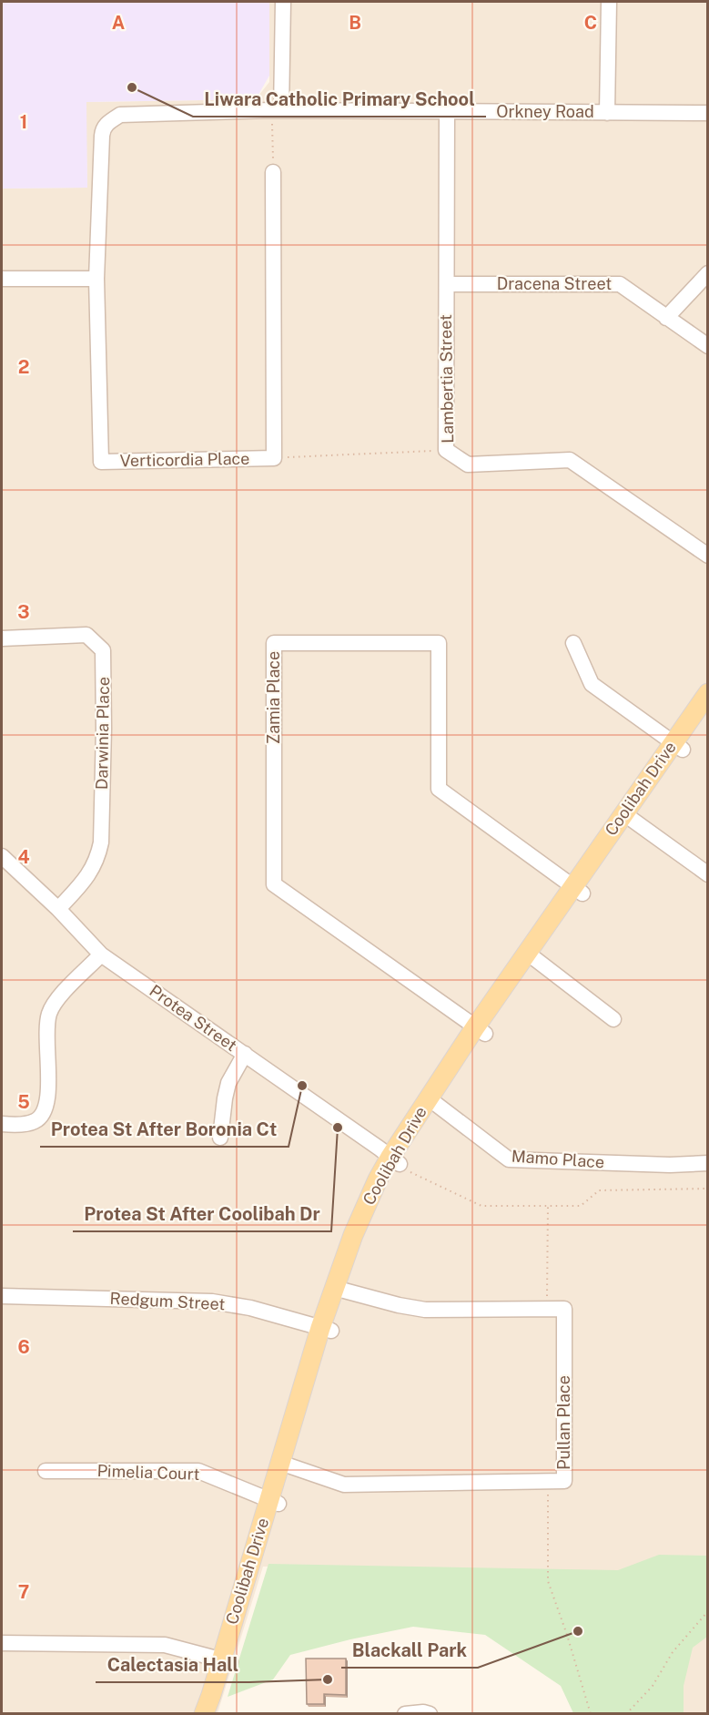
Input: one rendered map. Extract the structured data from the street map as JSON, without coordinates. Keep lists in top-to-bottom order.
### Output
{
  "streets": {
    "main road": ["Coolibah Drive"],
    "street": [
      "Orkney Road",
      "Dracena Street",
      "Lambertia Street",
      "Verticordia Place",
      "Zamia Place",
      "Darwinia Place",
      "Protea Street",
      "Mamo Place",
      "Redgum Street",
      "Pullan Place",
      "Pimelia Court"
    ]
  },
  "crossings": [
    ["Orkney Road", "Lambertia Street"],
    ["Orkney Road", "Verticordia Place"],
    ["Dracena Street", "Lambertia Street"],
    ["Zamia Place", "Coolibah Drive"],
    ["Darwinia Place", "Protea Street"],
    ["Coolibah Drive", "Protea Street"],
    ["Coolibah Drive", "Mamo Place"],
    ["Coolibah Drive", "Redgum Street"],
    ["Coolibah Drive", "Pullan Place"],
    ["Coolibah Drive", "Pimelia Court"]
  ],
  "places": [
    "Liwara Catholic Primary School",
    "Protea St After Boronia Ct",
    "Protea St After Coolibah Dr",
    "Blackall Park",
    "Calectasia Hall"
  ],
  "grid": {
    "columns": ["A", "B", "C"],
    "rows": [
      "1",
      "2",
      "3",
      "4",
      "5",
      "6",
      "7"
    ]
  }
}
